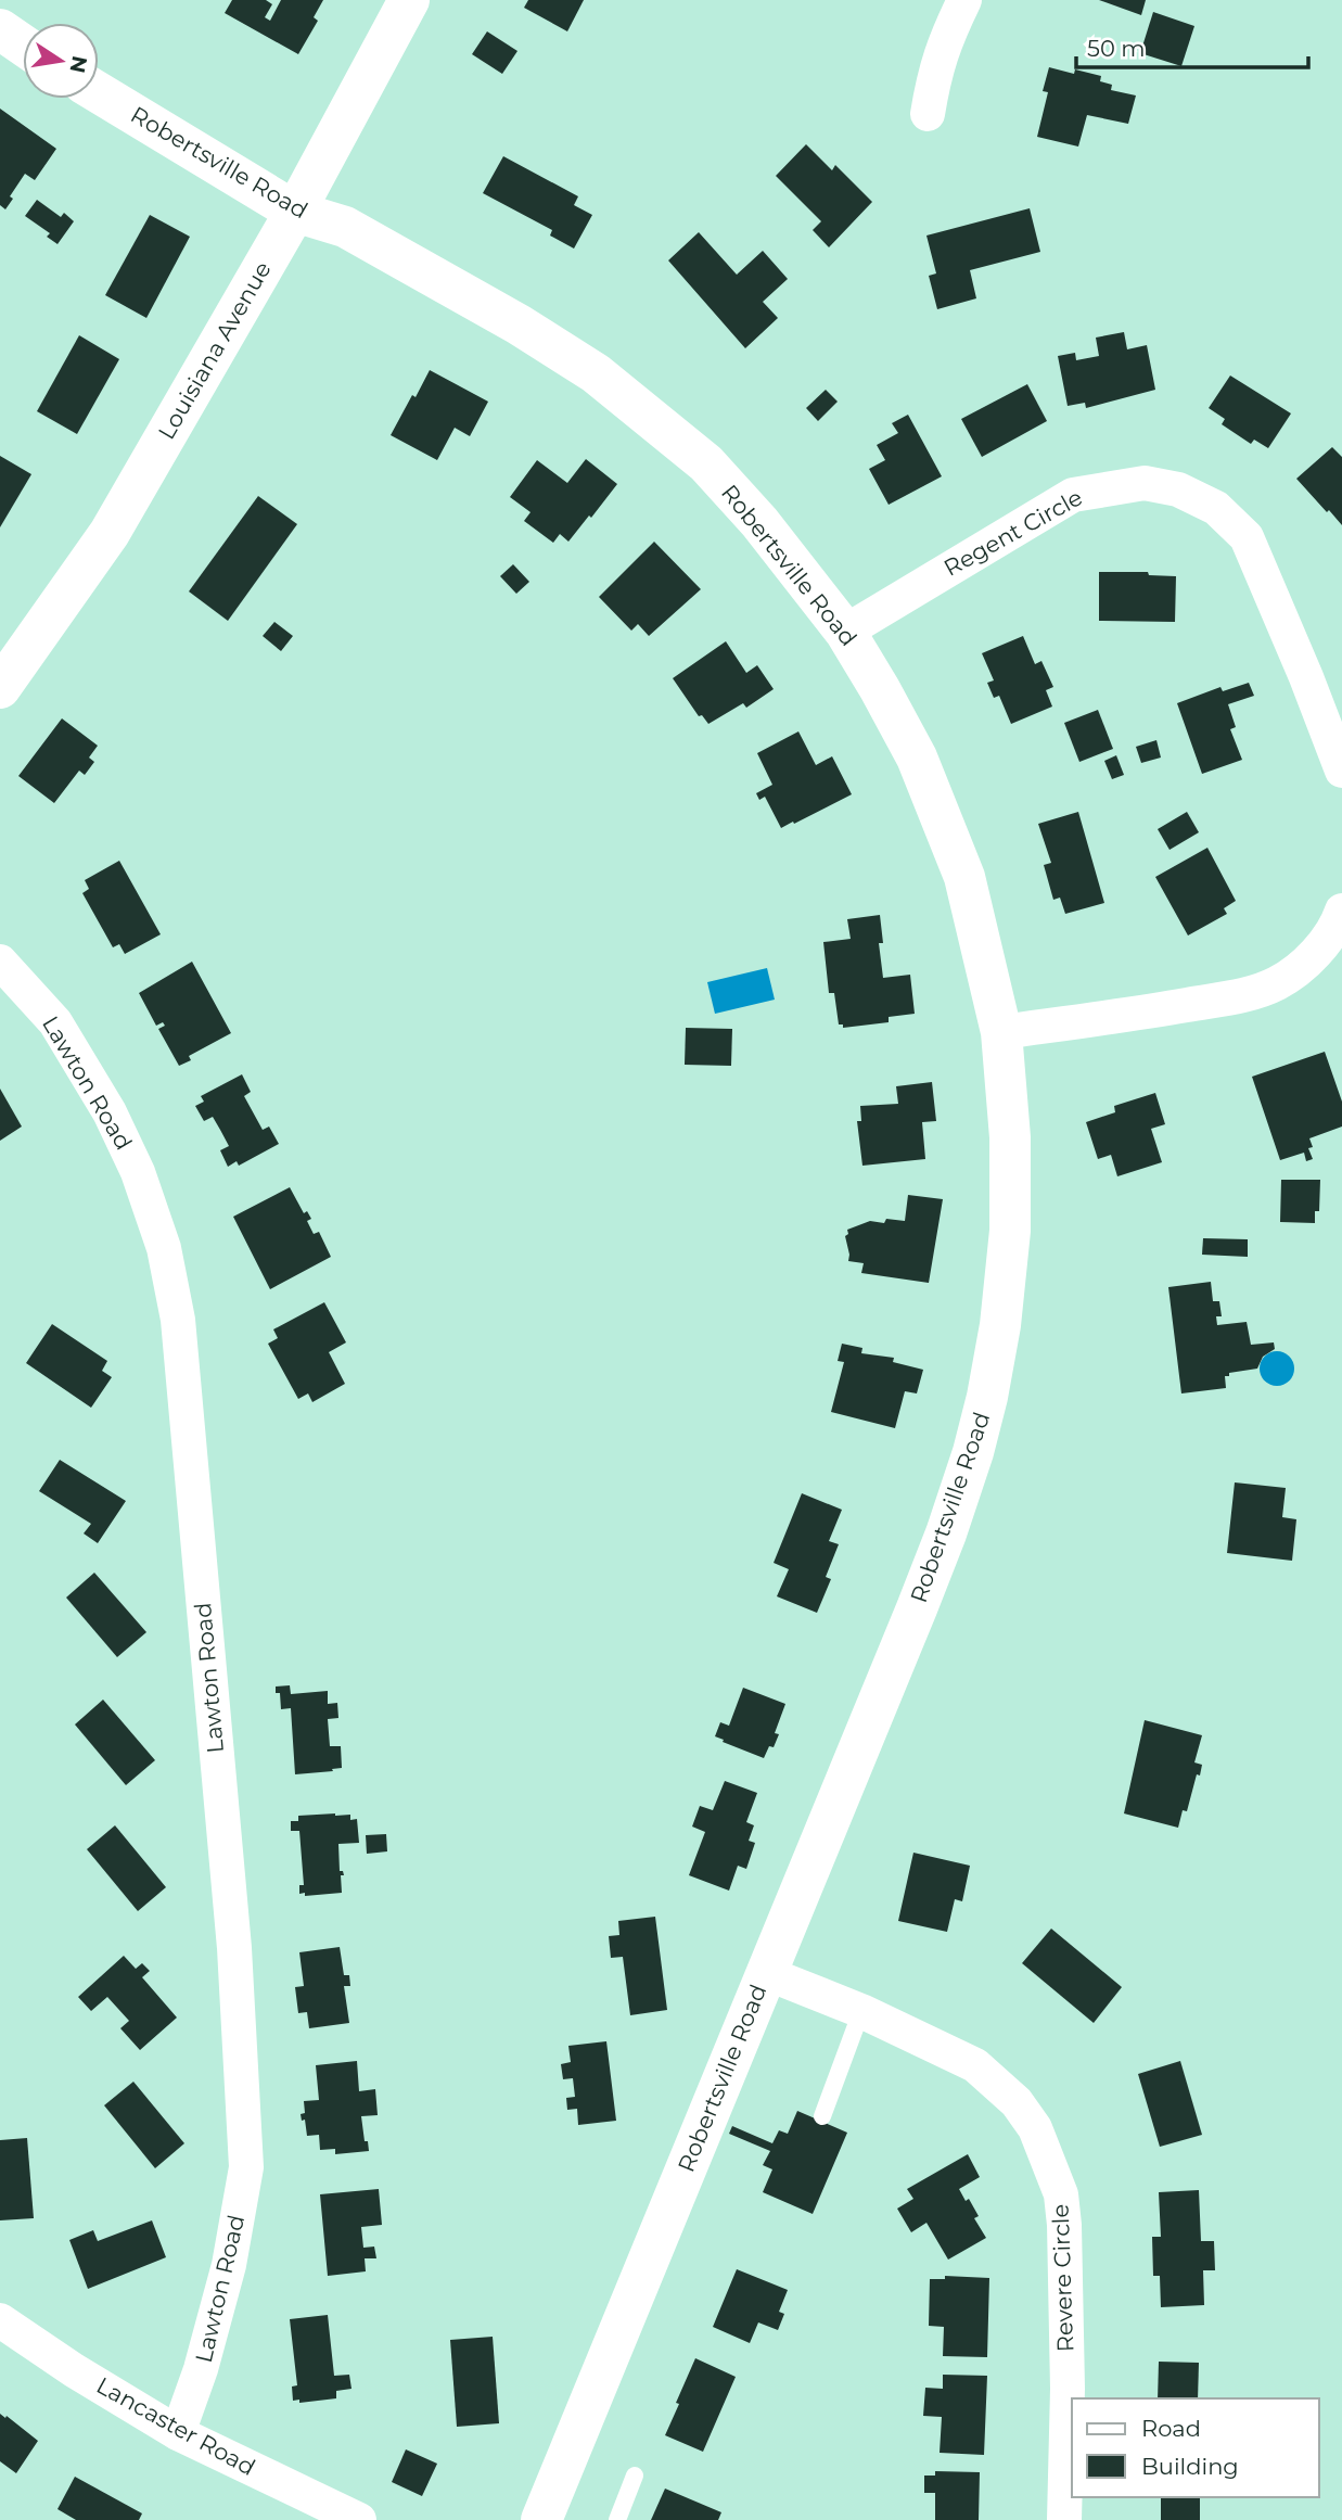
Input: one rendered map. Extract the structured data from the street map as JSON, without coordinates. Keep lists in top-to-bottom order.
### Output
{
  "streets": {
    "street": [
      "Robertsville Road",
      "Louisiana Avenue",
      "Regent Circle",
      "Lawton Road",
      "Revere Circle",
      "Lancaster Road"
    ]
  },
  "crossings": [
    ["Robertsville Road", "Louisiana Avenue"],
    ["Robertsville Road", "Regent Circle"],
    ["Robertsville Road", "Revere Circle"],
    ["Lawton Road", "Lancaster Road"]
  ],
  "legend": ["Road", "Building"],
  "scale_bar": "50 m",
  "north": "right"
}
